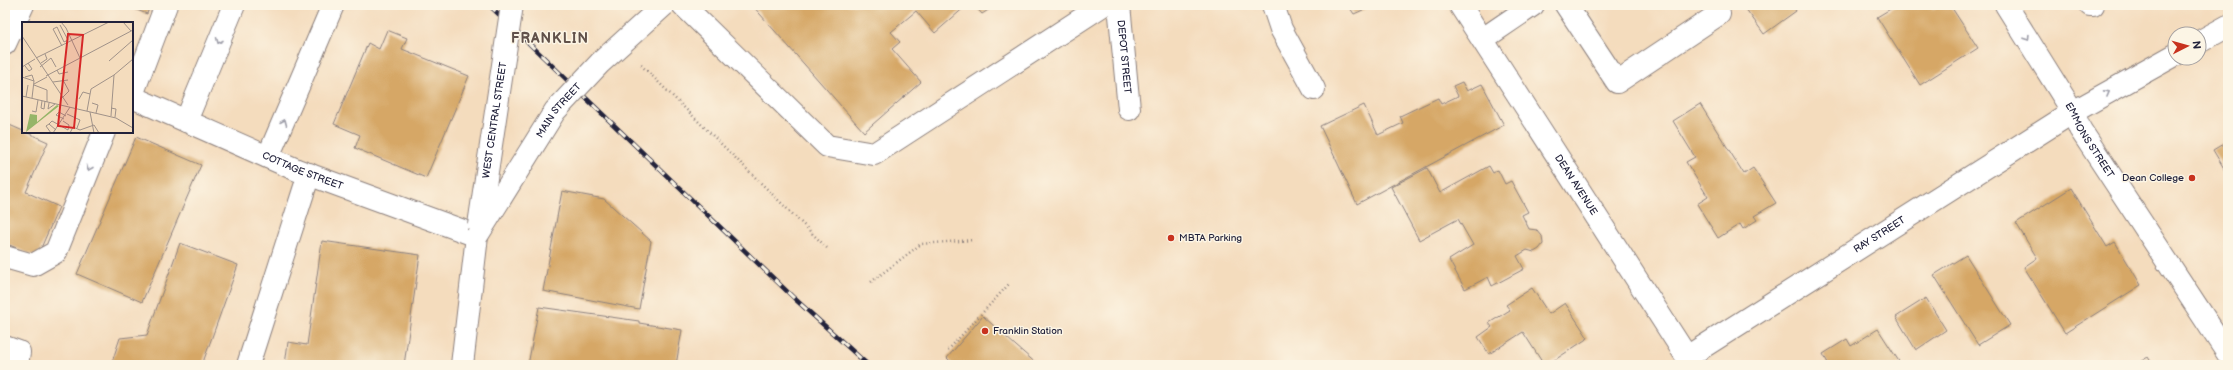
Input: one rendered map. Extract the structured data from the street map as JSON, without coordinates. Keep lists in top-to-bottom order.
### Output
{
  "streets": {
    "street": [
      "DEPOT STREET",
      "MAIN STREET",
      "WEST CENTRAL STREET",
      "EMMONS STREET",
      "COTTAGE STREET",
      "DEAN AVENUE",
      "RAY STREET"
    ]
  },
  "crossings": [
    ["MAIN STREET", "WEST CENTRAL STREET"],
    ["MAIN STREET", "COTTAGE STREET"],
    ["WEST CENTRAL STREET", "COTTAGE STREET"],
    ["EMMONS STREET", "RAY STREET"],
    ["DEAN AVENUE", "RAY STREET"]
  ],
  "districts": ["FRANKLIN"],
  "places": ["Dean College", "MBTA Parking", "Franklin Station"],
  "north": "right"
}
